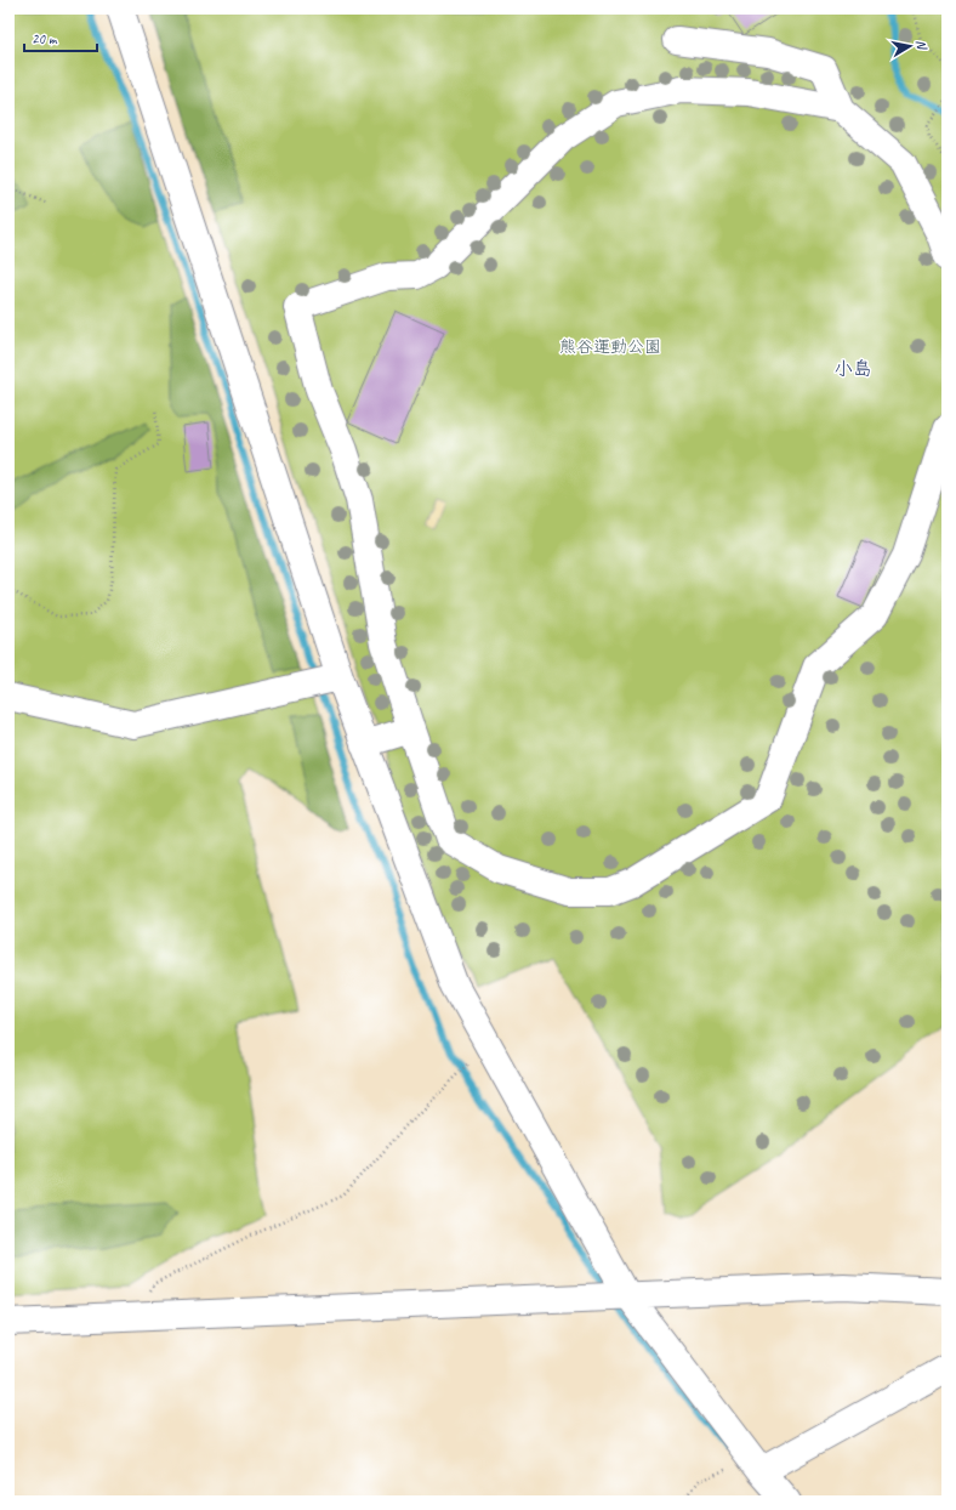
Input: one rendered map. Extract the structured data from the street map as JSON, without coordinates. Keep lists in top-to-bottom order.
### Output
{
  "districts": ["小島"],
  "parks": ["熊谷運動公園"],
  "scale_bar": "20 m",
  "north": "right"
}
